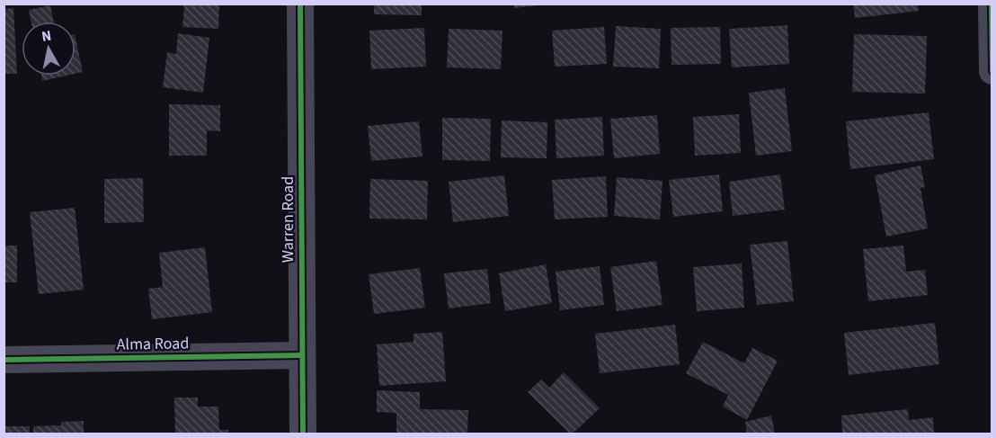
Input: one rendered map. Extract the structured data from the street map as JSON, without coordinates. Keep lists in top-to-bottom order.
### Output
{
  "streets": {
    "street": ["Warren Road", "Alma Road"]
  },
  "crossings": [
    ["Warren Road", "Alma Road"]
  ],
  "north": "top"
}
